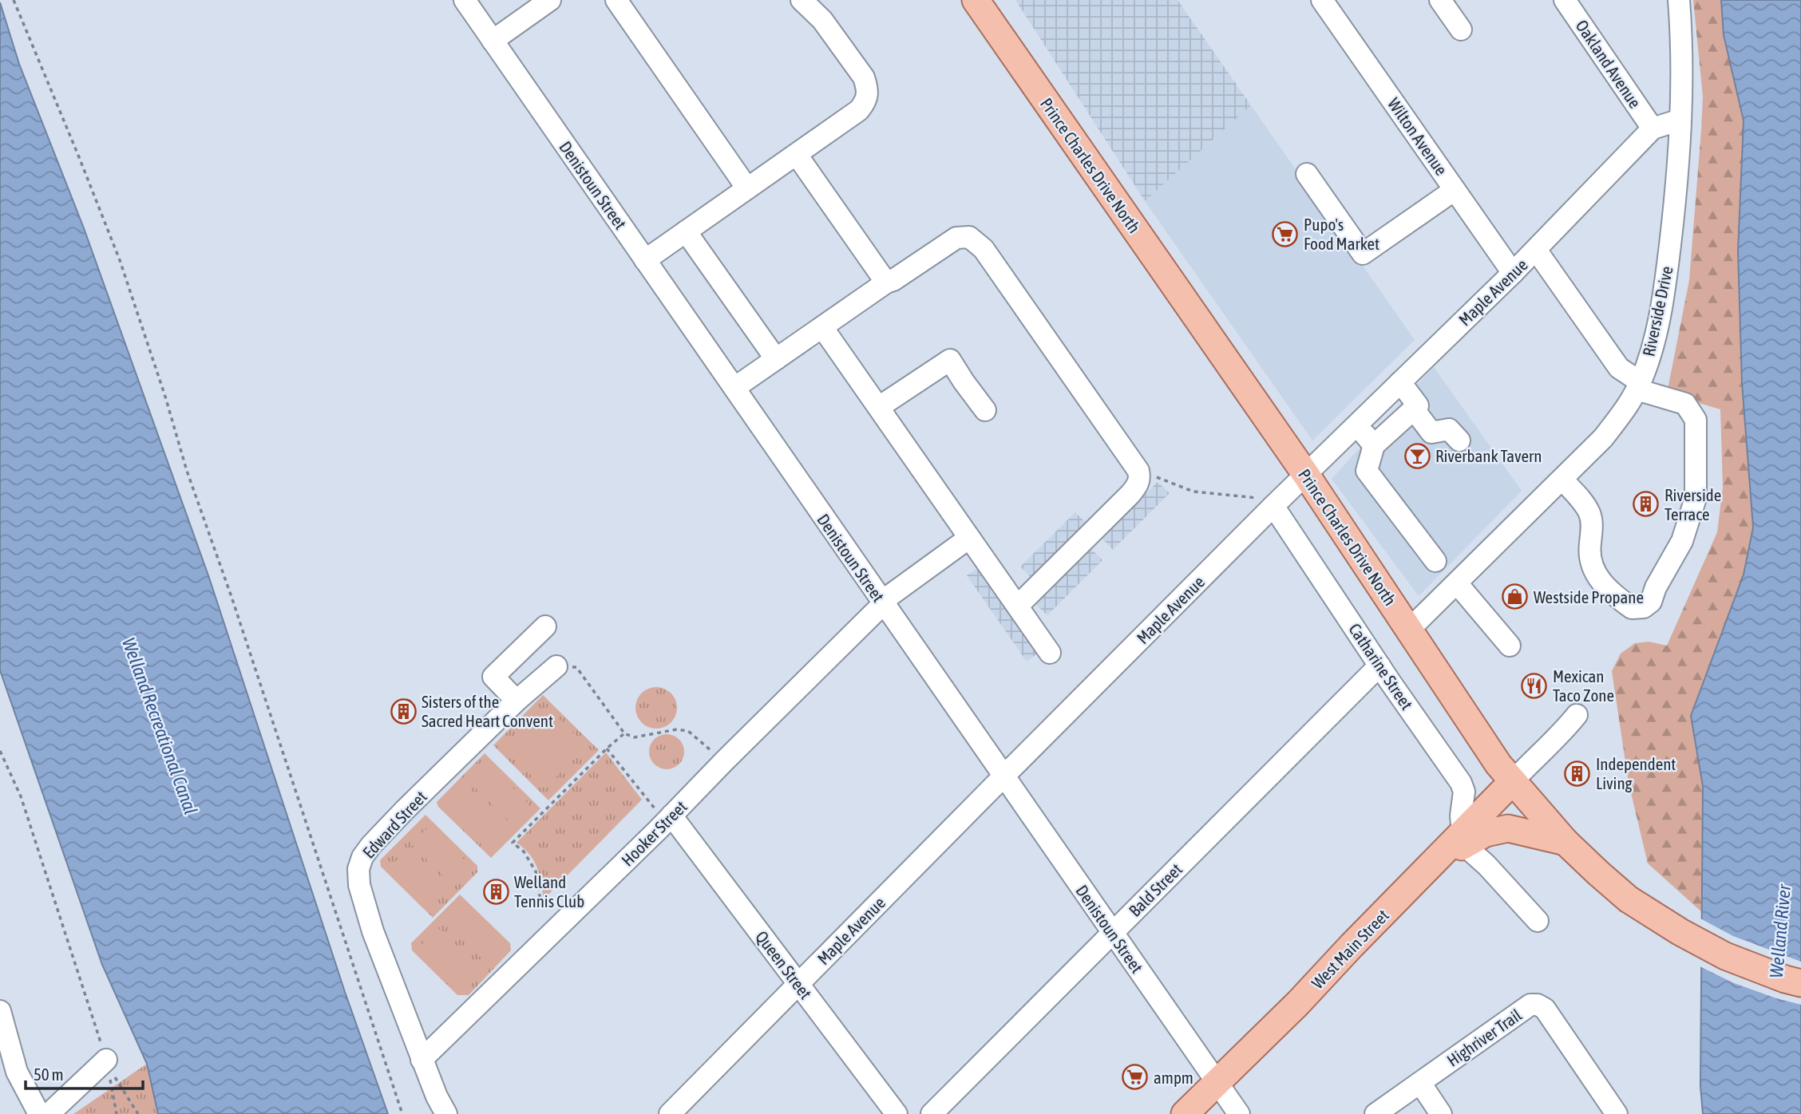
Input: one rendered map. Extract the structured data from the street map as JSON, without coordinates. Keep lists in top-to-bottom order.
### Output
{
  "streets": {
    "main road": ["Prince Charles Drive North", "West Main Street"],
    "street": [
      "Oakland Avenue",
      "Wilton Avenue",
      "Denistoun Street",
      "Maple Avenue",
      "Riverside Drive",
      "Catharine Street",
      "Edward Street",
      "Hooker Street",
      "Bald Street",
      "Queen Street",
      "Highriver Trail"
    ]
  },
  "crossings": [
    ["Oakland Avenue", "Maple Avenue"],
    ["Wilton Avenue", "Maple Avenue"],
    ["Prince Charles Drive North", "Maple Avenue"],
    ["Prince Charles Drive North", "Riverside Drive"],
    ["Prince Charles Drive North", "West Main Street"],
    ["Denistoun Street", "Maple Avenue"],
    ["Denistoun Street", "Hooker Street"],
    ["Denistoun Street", "Bald Street"],
    ["Denistoun Street", "West Main Street"],
    ["Maple Avenue", "Riverside Drive"],
    ["Maple Avenue", "Catharine Street"],
    ["Maple Avenue", "Queen Street"],
    ["Catharine Street", "Bald Street"],
    ["Catharine Street", "West Main Street"],
    ["Edward Street", "Hooker Street"],
    ["Hooker Street", "Queen Street"]
  ],
  "water": ["Welland Recreational Canal", "Welland River"],
  "places": {
    "supermarket": ["Pupo's Food Market", "ampm"],
    "bar": ["Riverbank Tavern"],
    "building": [
      "Riverside Terrace",
      "Sisters of the Sacred Heart Convent",
      "Independent Living",
      "Welland Tennis Club"
    ],
    "shop": ["Westside Propane"],
    "restaurant": ["Mexican Taco Zone"]
  },
  "scale_bar": "50 m"
}
